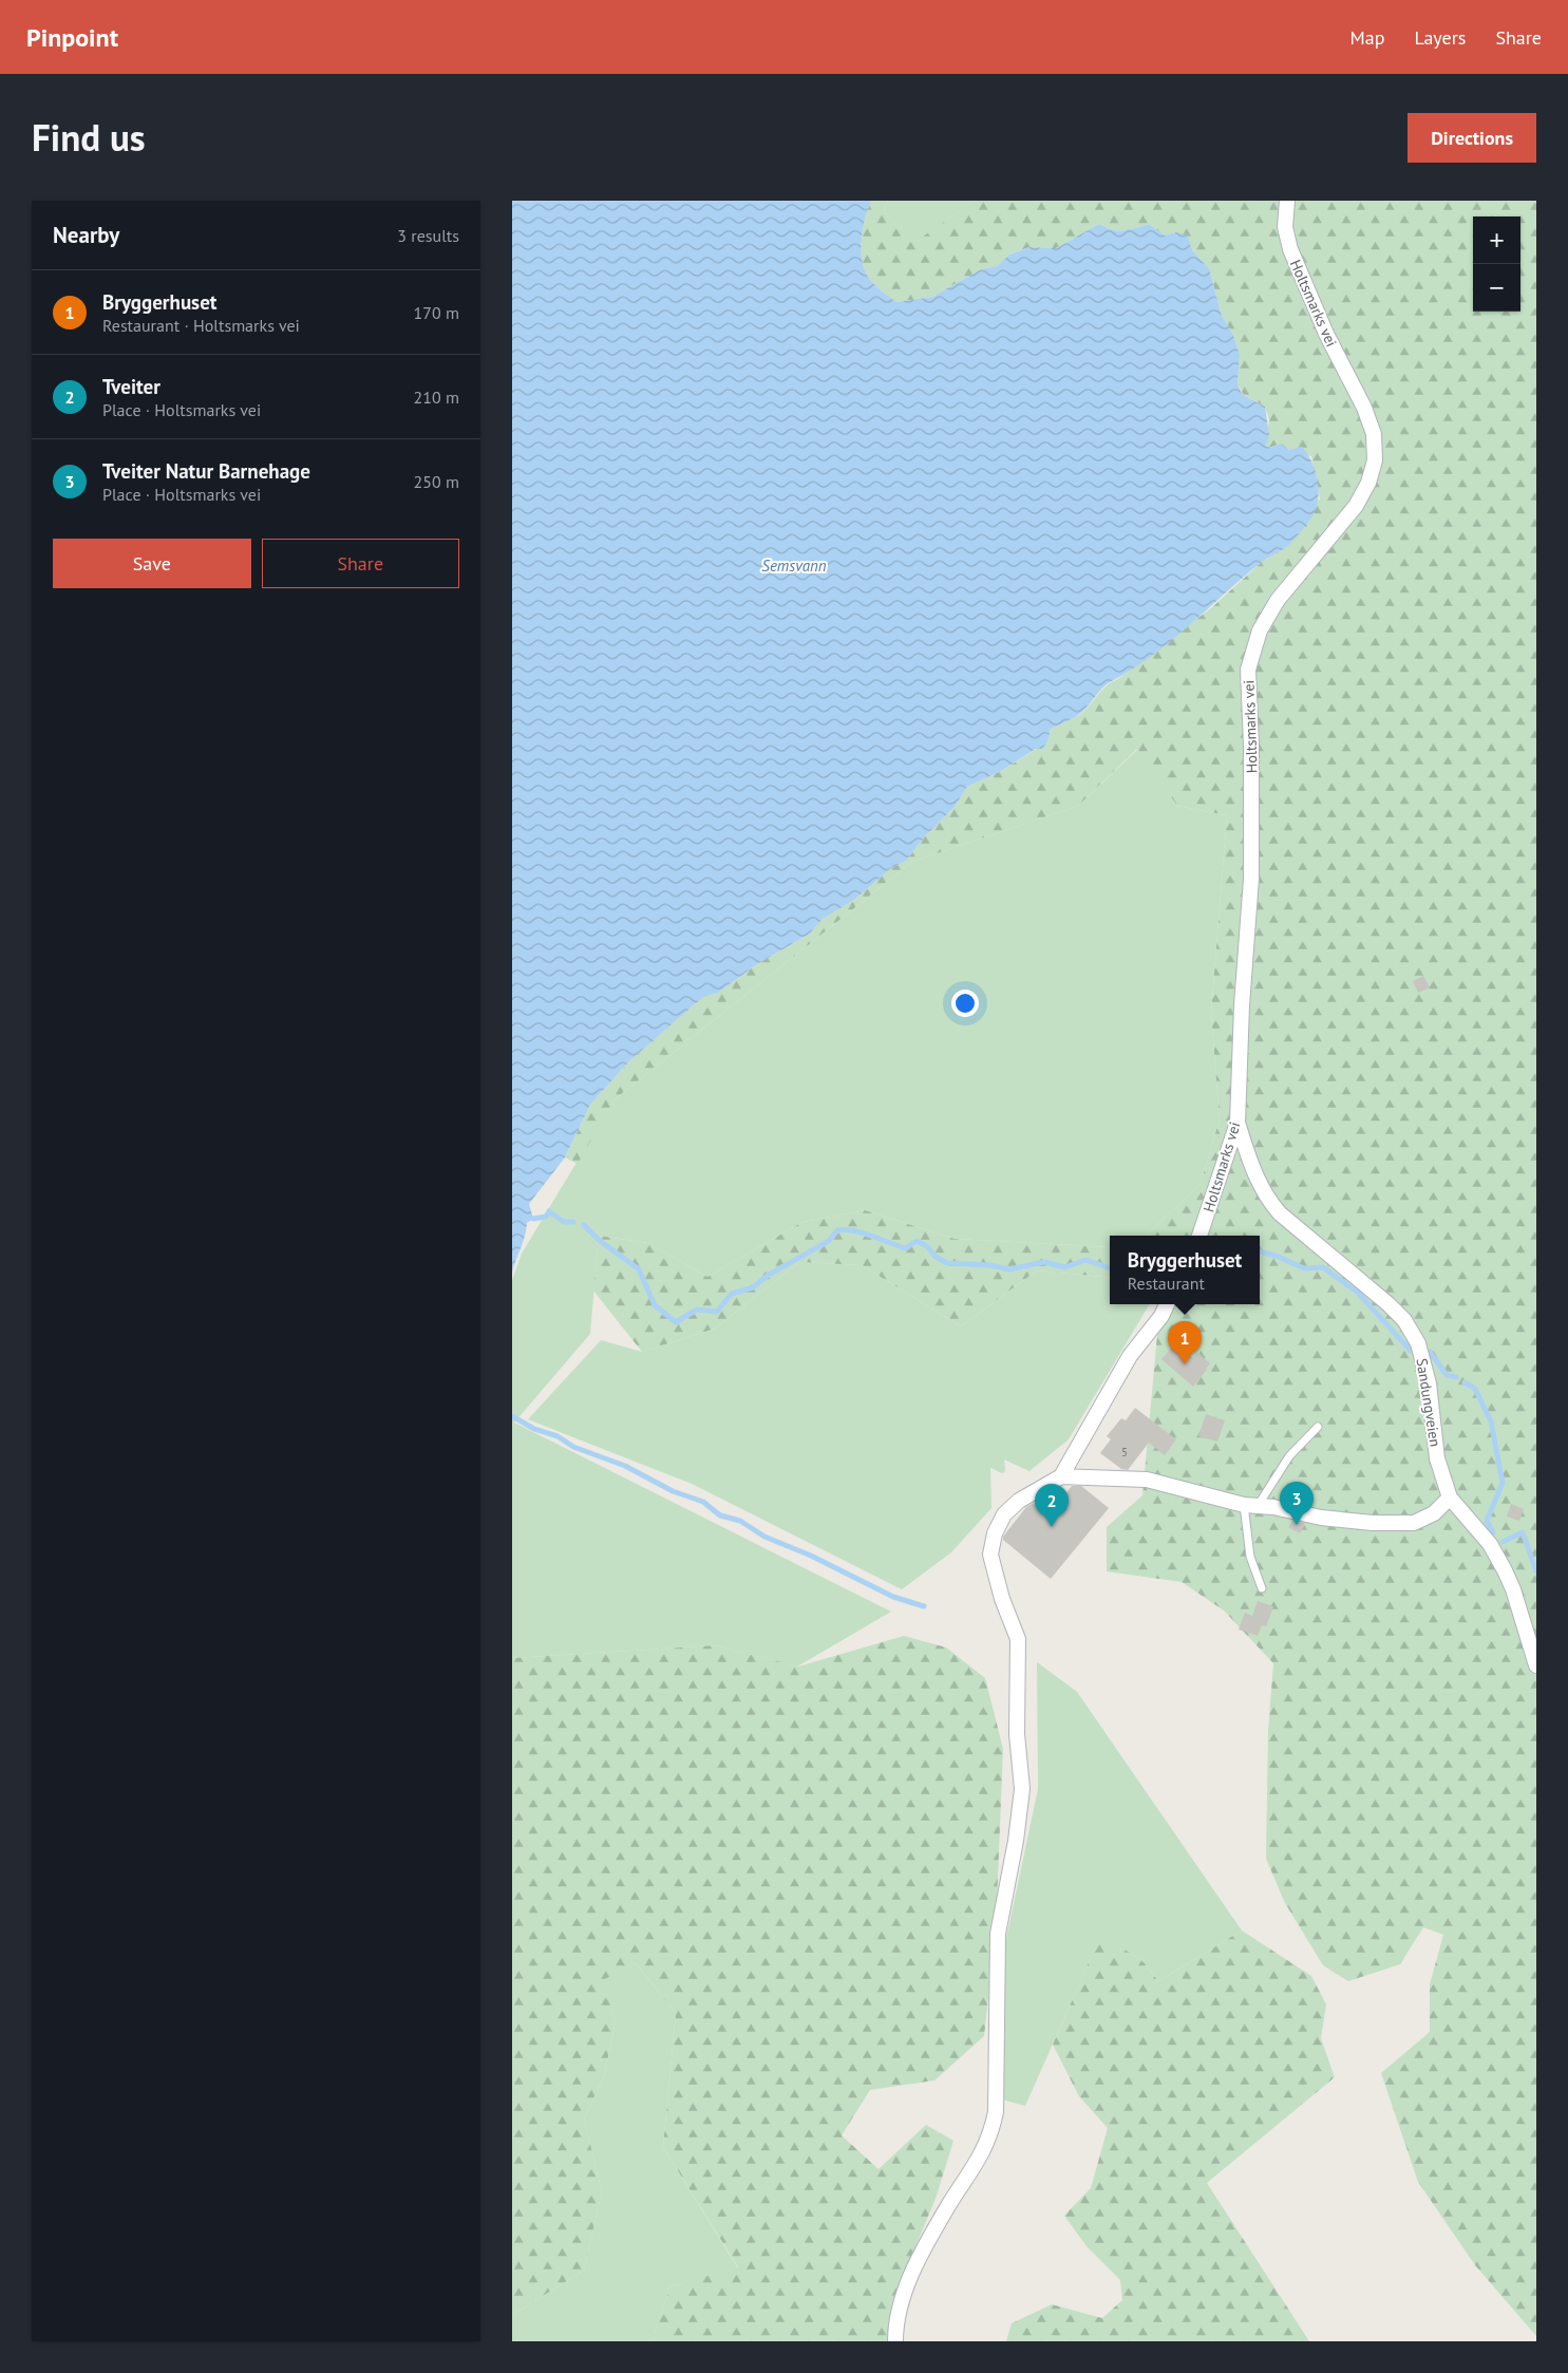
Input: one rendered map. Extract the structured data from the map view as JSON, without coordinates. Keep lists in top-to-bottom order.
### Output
{
  "streets": {
    "street": ["Holtsmarks vei", "Sandungveien"]
  },
  "crossings": [
    ["Holtsmarks vei", "Sandungveien"]
  ],
  "water": ["Semsvann"],
  "house_numbers": ["5"],
  "page": {
    "header": "Pinpoint",
    "nav": ["Map", "Layers", "Share"],
    "title": "Find us",
    "buttons": [
      "Directions",
      ["Save", "Share"]
    ],
    "heading": ["Nearby", "3 results"],
    "map_buttons": ["+", "−"],
    "list": [
      {
        "mark": "1",
        "name": "Bryggerhuset",
        "note": "Restaurant · Holtsmarks vei",
        "value": "170 m"
      },
      {
        "mark": "2",
        "name": "Tveiter",
        "note": "Place · Holtsmarks vei",
        "value": "210 m"
      },
      {
        "mark": "3",
        "name": "Tveiter Natur Barnehage",
        "note": "Place · Holtsmarks vei",
        "value": "250 m"
      }
    ],
    "popup": ["Bryggerhuset", "Restaurant"],
    "pins": ["1", "3", "2"]
  }
}
